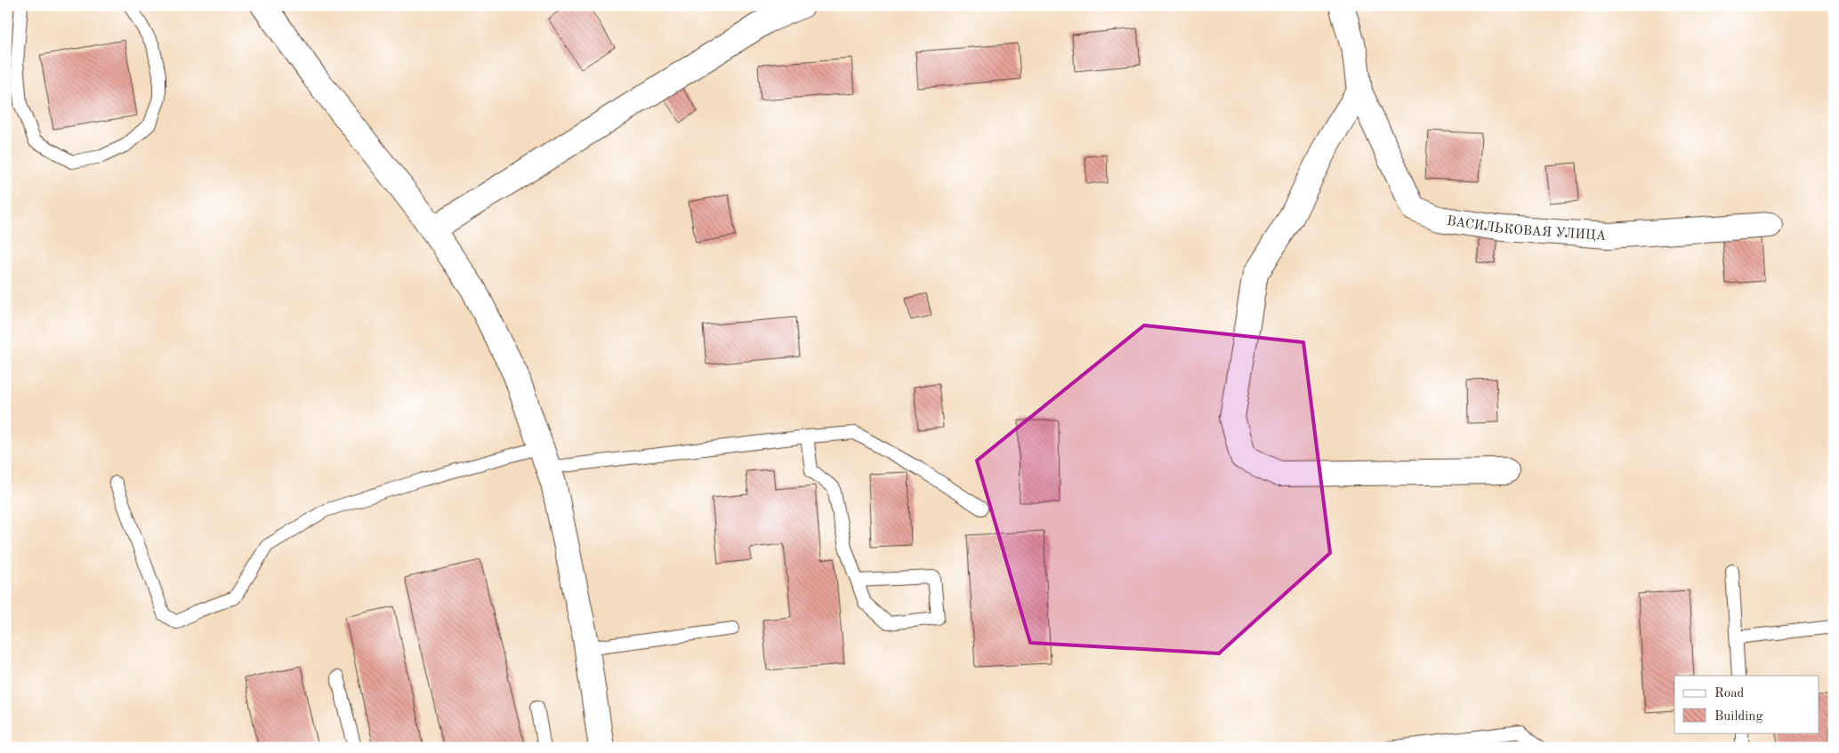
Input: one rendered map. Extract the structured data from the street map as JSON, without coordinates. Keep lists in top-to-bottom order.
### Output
{
  "streets": {
    "street": ["ВАСИЛЬКОВАЯ УЛИЦА"]
  },
  "legend": ["Road", "Building"]
}
